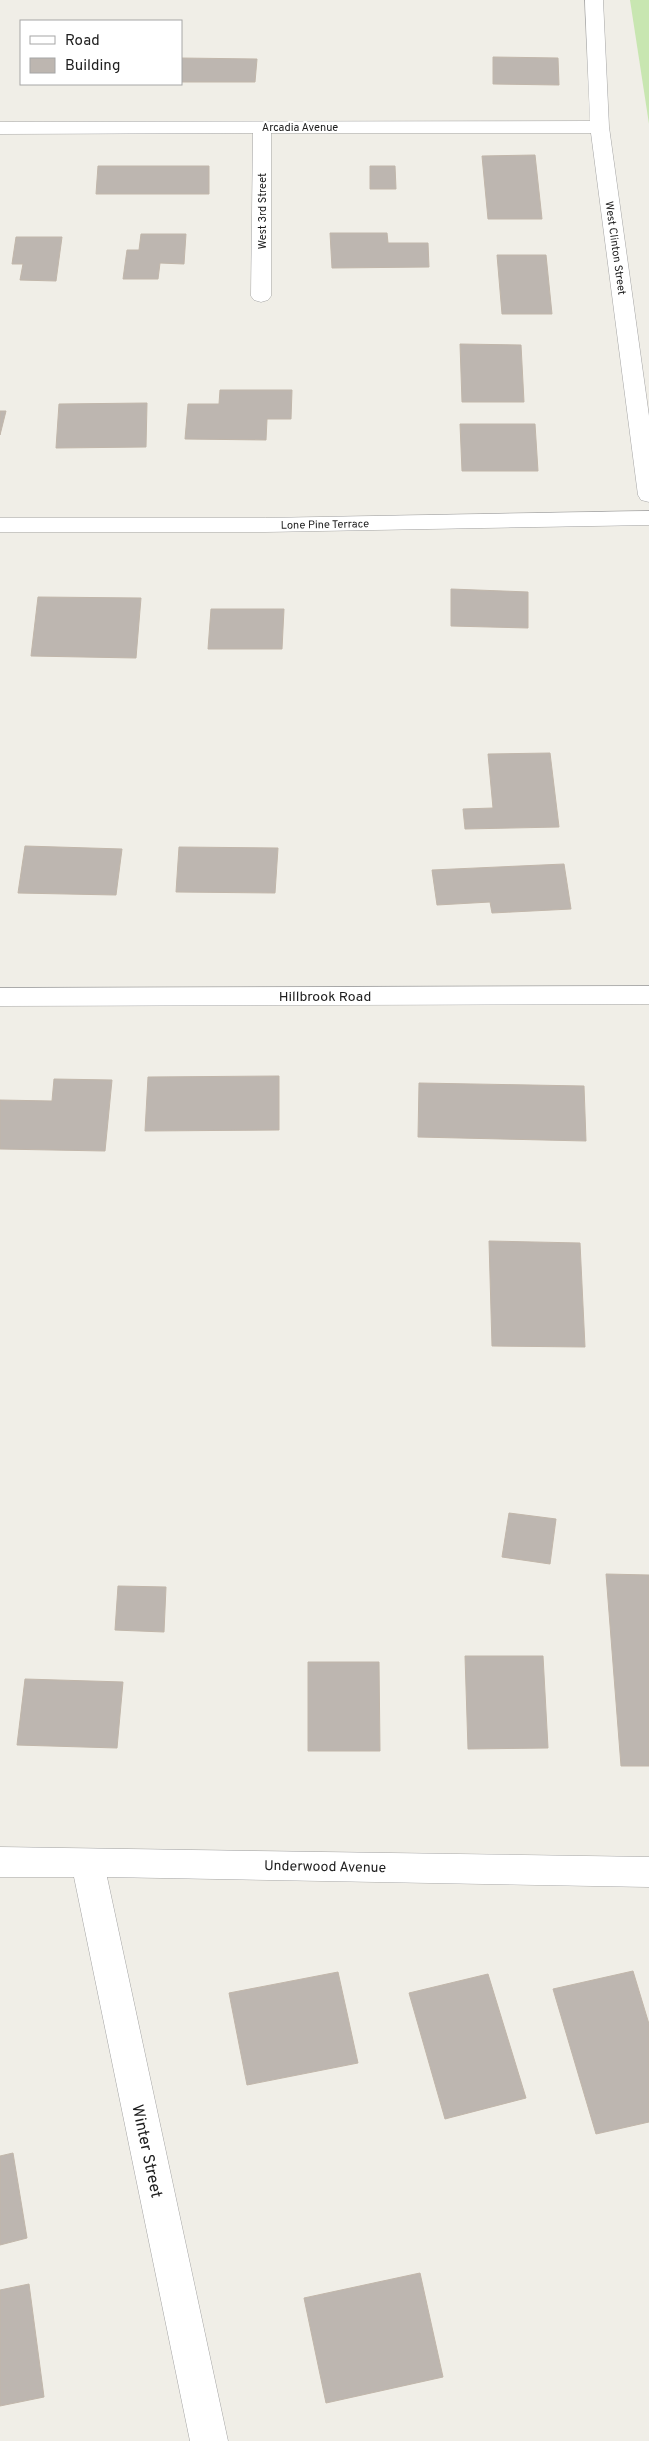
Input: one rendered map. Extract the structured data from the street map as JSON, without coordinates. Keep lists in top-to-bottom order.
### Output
{
  "streets": {
    "street": [
      "Arcadia Avenue",
      "West 3rd Street",
      "West Clinton Street",
      "Lone Pine Terrace",
      "Hillbrook Road",
      "Underwood Avenue",
      "Winter Street"
    ]
  },
  "crossings": [
    ["Arcadia Avenue", "West 3rd Street"],
    ["Arcadia Avenue", "West Clinton Street"],
    ["Underwood Avenue", "Winter Street"]
  ],
  "legend": ["Road", "Building"]
}
